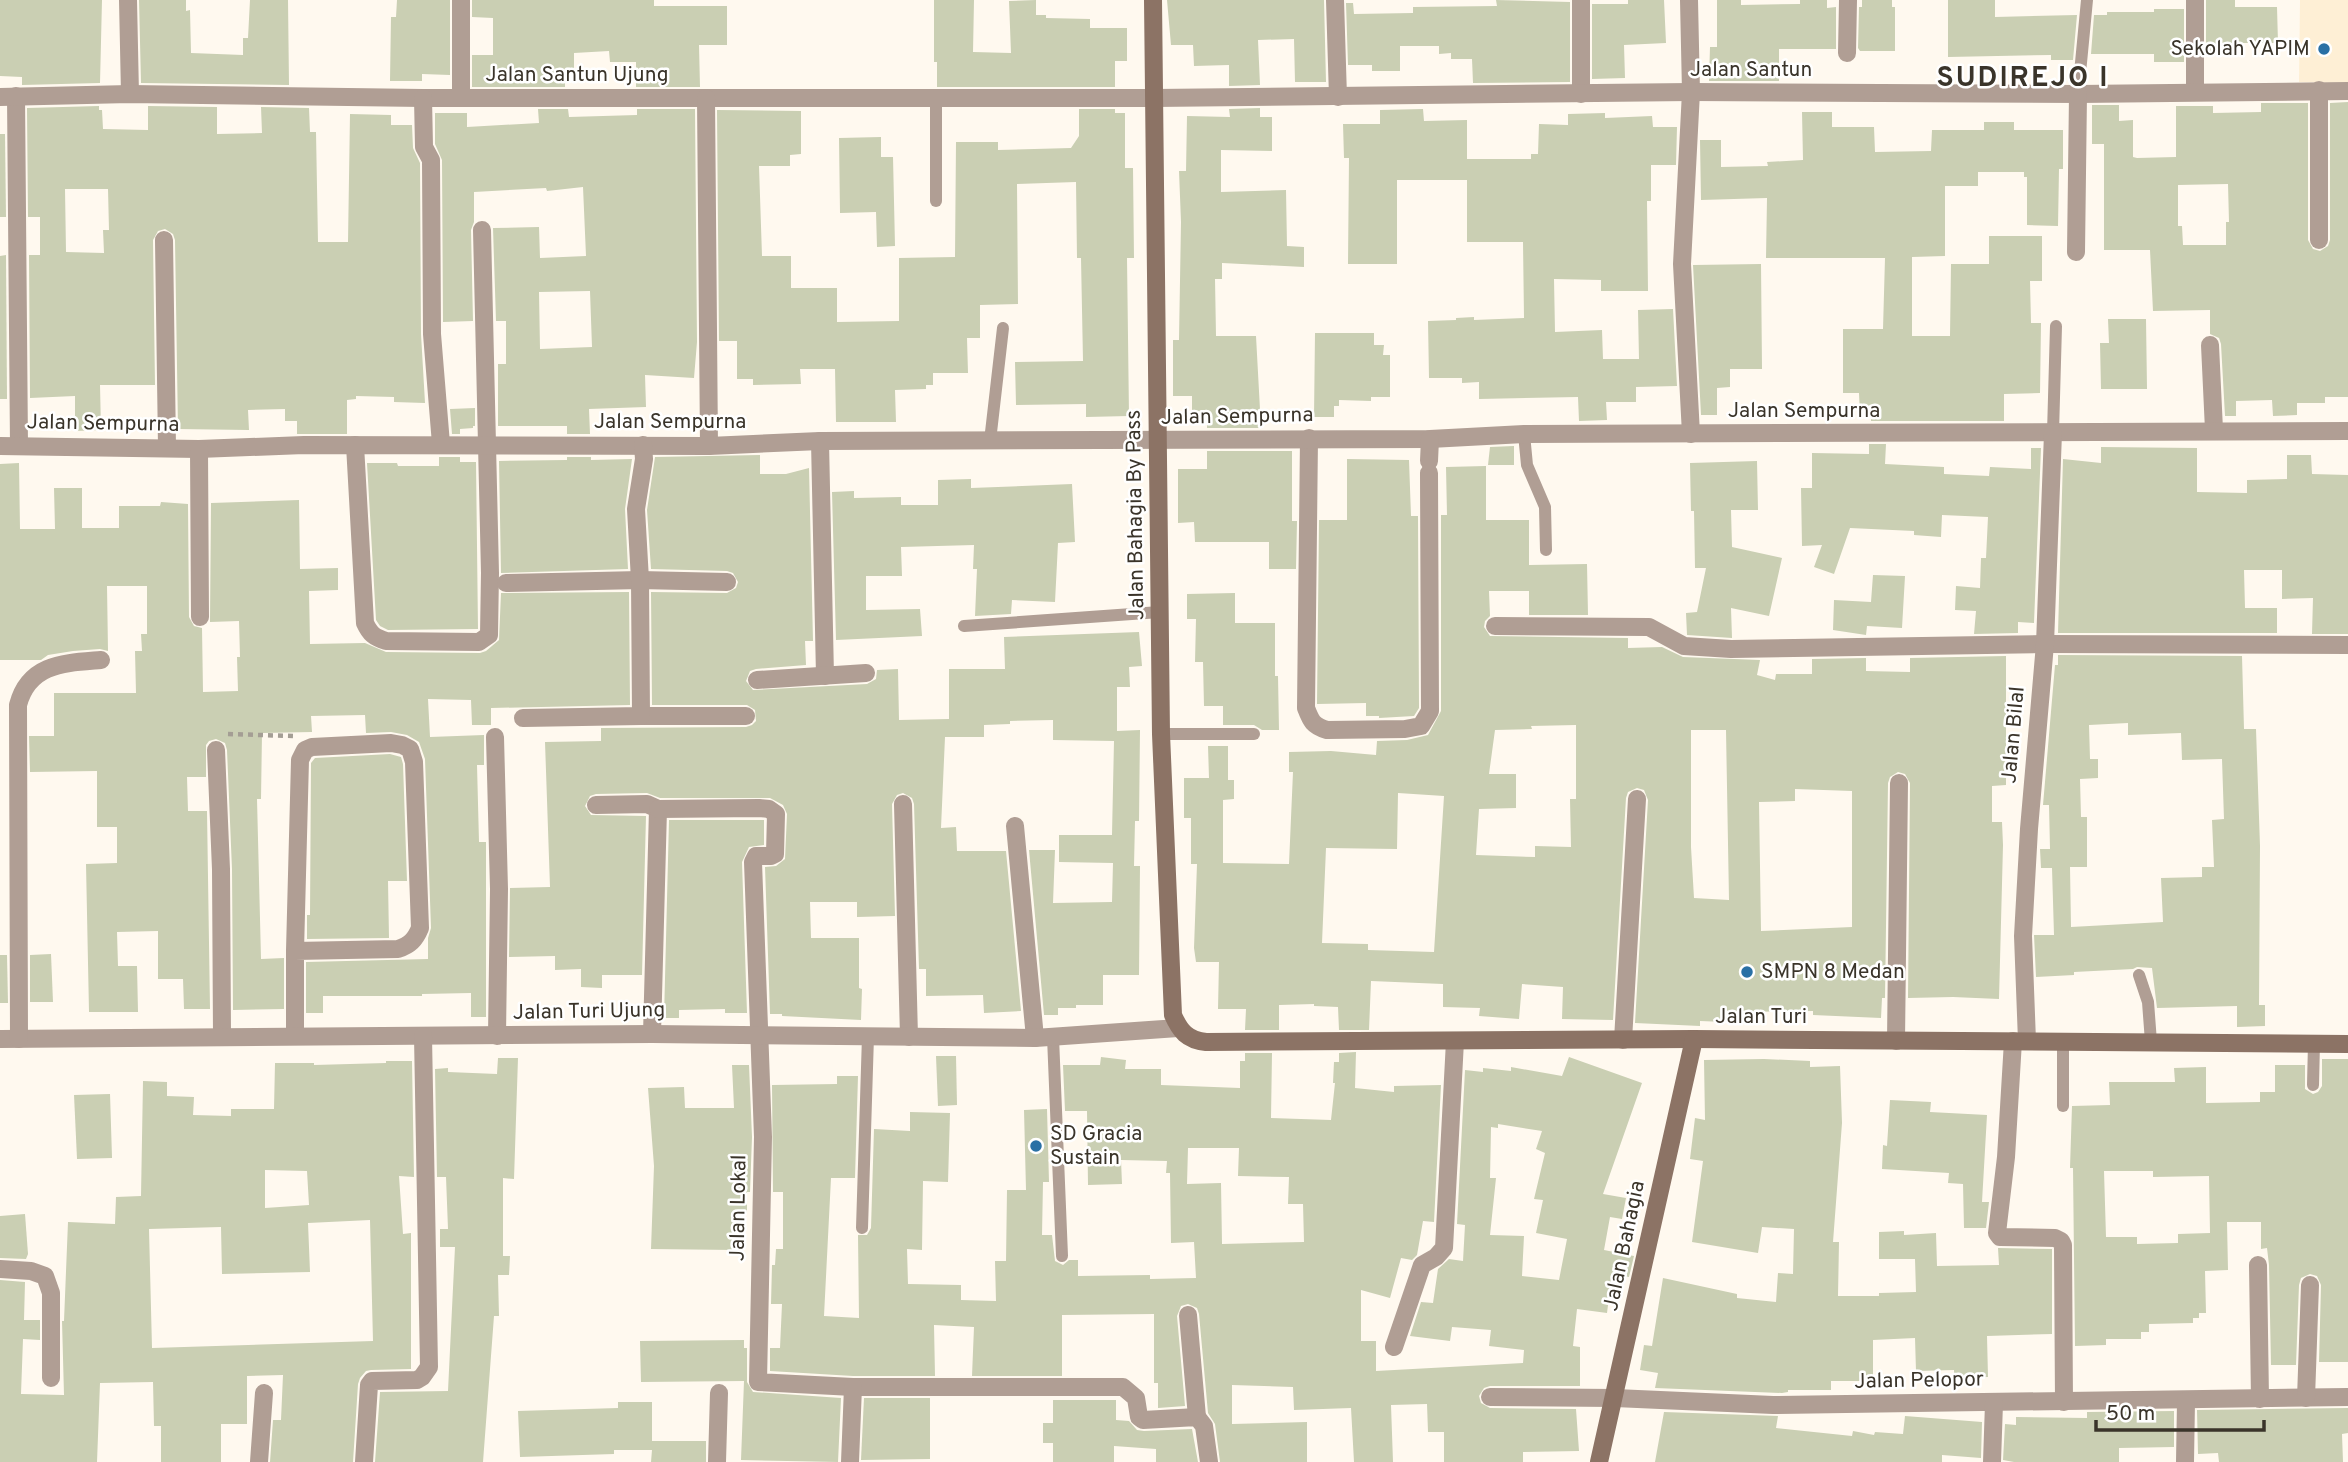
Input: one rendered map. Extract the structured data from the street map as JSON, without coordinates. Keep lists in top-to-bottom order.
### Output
{
  "streets": {
    "main road": ["Jalan Bahagia By Pass", "Jalan Turi", "Jalan Bahagia"],
    "street": [
      "Jalan Santun",
      "Jalan Santun Ujung",
      "Jalan Sempurna",
      "Jalan Bilal",
      "Jalan Turi Ujung",
      "Jalan Lokal",
      "Jalan Pelopor"
    ]
  },
  "crossings": [
    ["Jalan Santun", "Jalan Santun Ujung"],
    ["Jalan Santun", "Jalan Bahagia By Pass"],
    ["Jalan Santun Ujung", "Jalan Bahagia By Pass"],
    ["Jalan Sempurna", "Jalan Bahagia By Pass"],
    ["Jalan Sempurna", "Jalan Bilal"],
    ["Jalan Bahagia By Pass", "Jalan Turi Ujung"],
    ["Jalan Bahagia By Pass", "Jalan Turi"],
    ["Jalan Bilal", "Jalan Turi"],
    ["Jalan Bilal", "Jalan Pelopor"],
    ["Jalan Turi Ujung", "Jalan Turi"],
    ["Jalan Turi Ujung", "Jalan Lokal"],
    ["Jalan Turi", "Jalan Bahagia"],
    ["Jalan Bahagia", "Jalan Pelopor"]
  ],
  "districts": ["SUDIREJO I"],
  "places": ["Sekolah YAPIM", "SMPN 8 Medan", "SD Gracia Sustain"],
  "scale_bar": "50 m"
}
